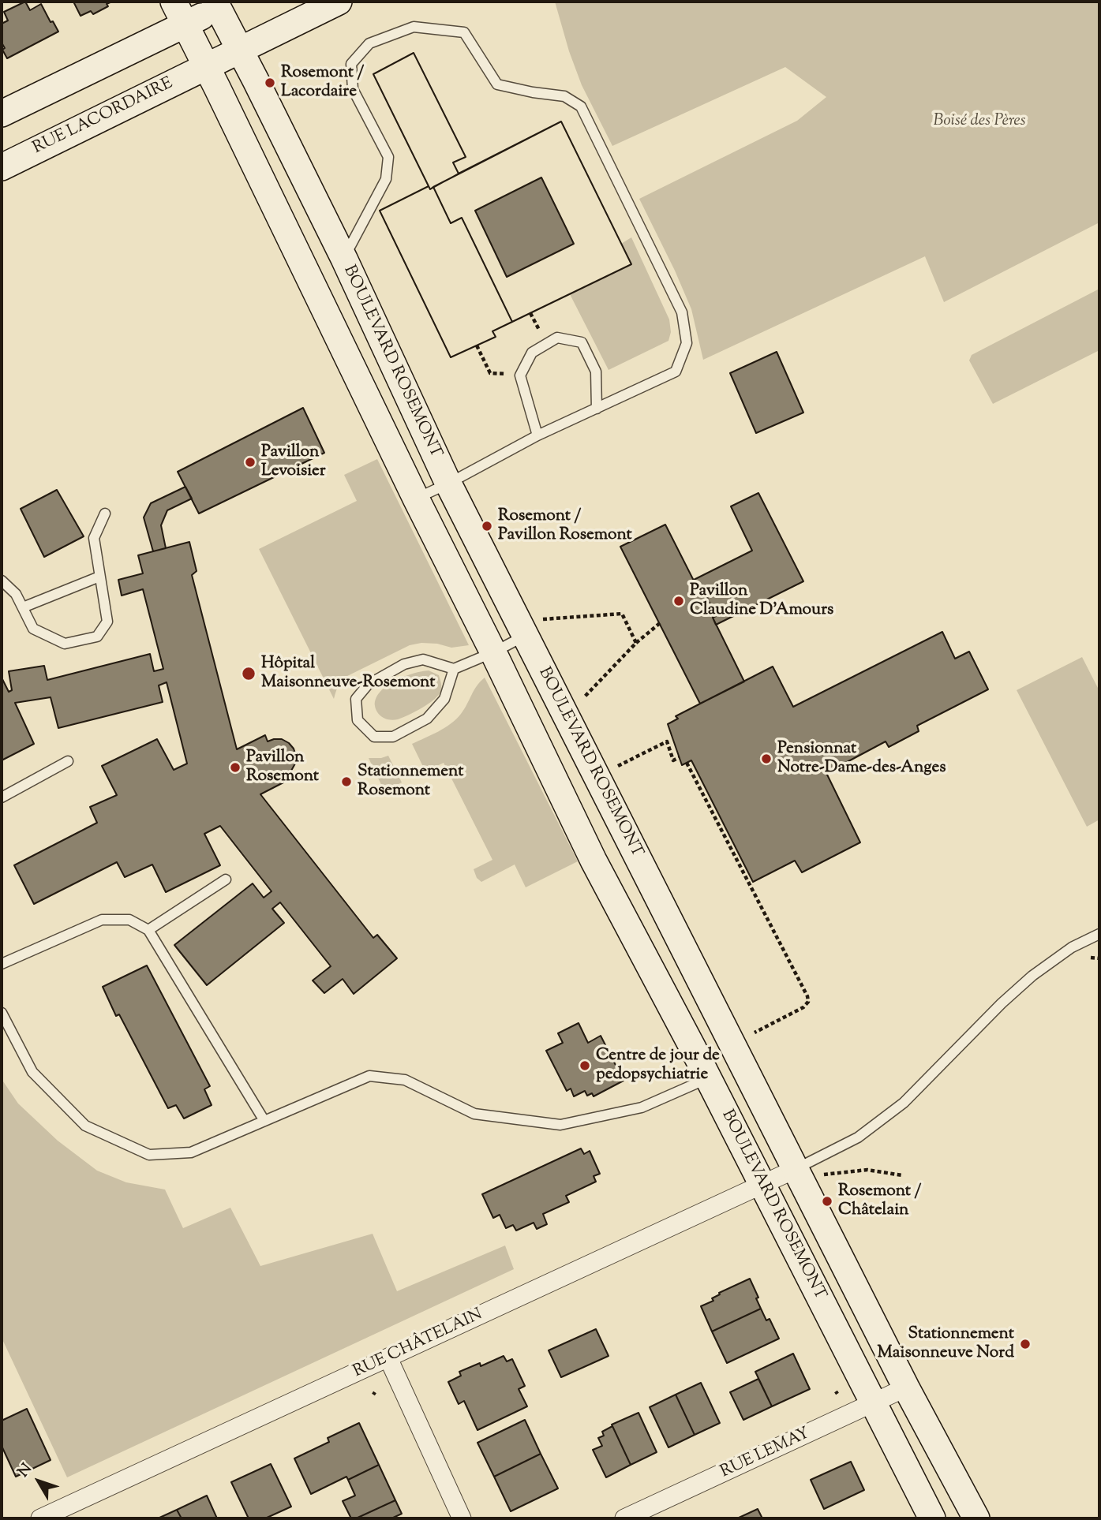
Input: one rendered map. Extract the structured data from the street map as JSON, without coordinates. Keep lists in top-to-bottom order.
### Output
{
  "streets": {
    "main road": ["RUE LACORDAIRE", "BOULEVARD ROSEMONT"],
    "street": ["RUE CHÂTELAIN", "RUE LEMAY"]
  },
  "crossings": [
    ["RUE LACORDAIRE", "BOULEVARD ROSEMONT"],
    ["BOULEVARD ROSEMONT", "RUE CHÂTELAIN"],
    ["BOULEVARD ROSEMONT", "RUE LEMAY"]
  ],
  "parks": ["Boisé des Pères"],
  "places": [
    "Rosemont / Lacordaire",
    "Pavillon Levoisier",
    "Rosemont / Pavillon Rosemont",
    "Pavillon Claudine D'Amours",
    "Hôpital Maisonneuve-Rosemont",
    "Pensionnat Notre-Dame-des-Anges",
    "Pavillon Rosemont",
    "Stationnement Rosemont",
    "Centre de jour de pedopsychiatrie",
    "Rosemont / Châtelain",
    "Stationnement Maisonneuve Nord"
  ],
  "north": "top left"
}
